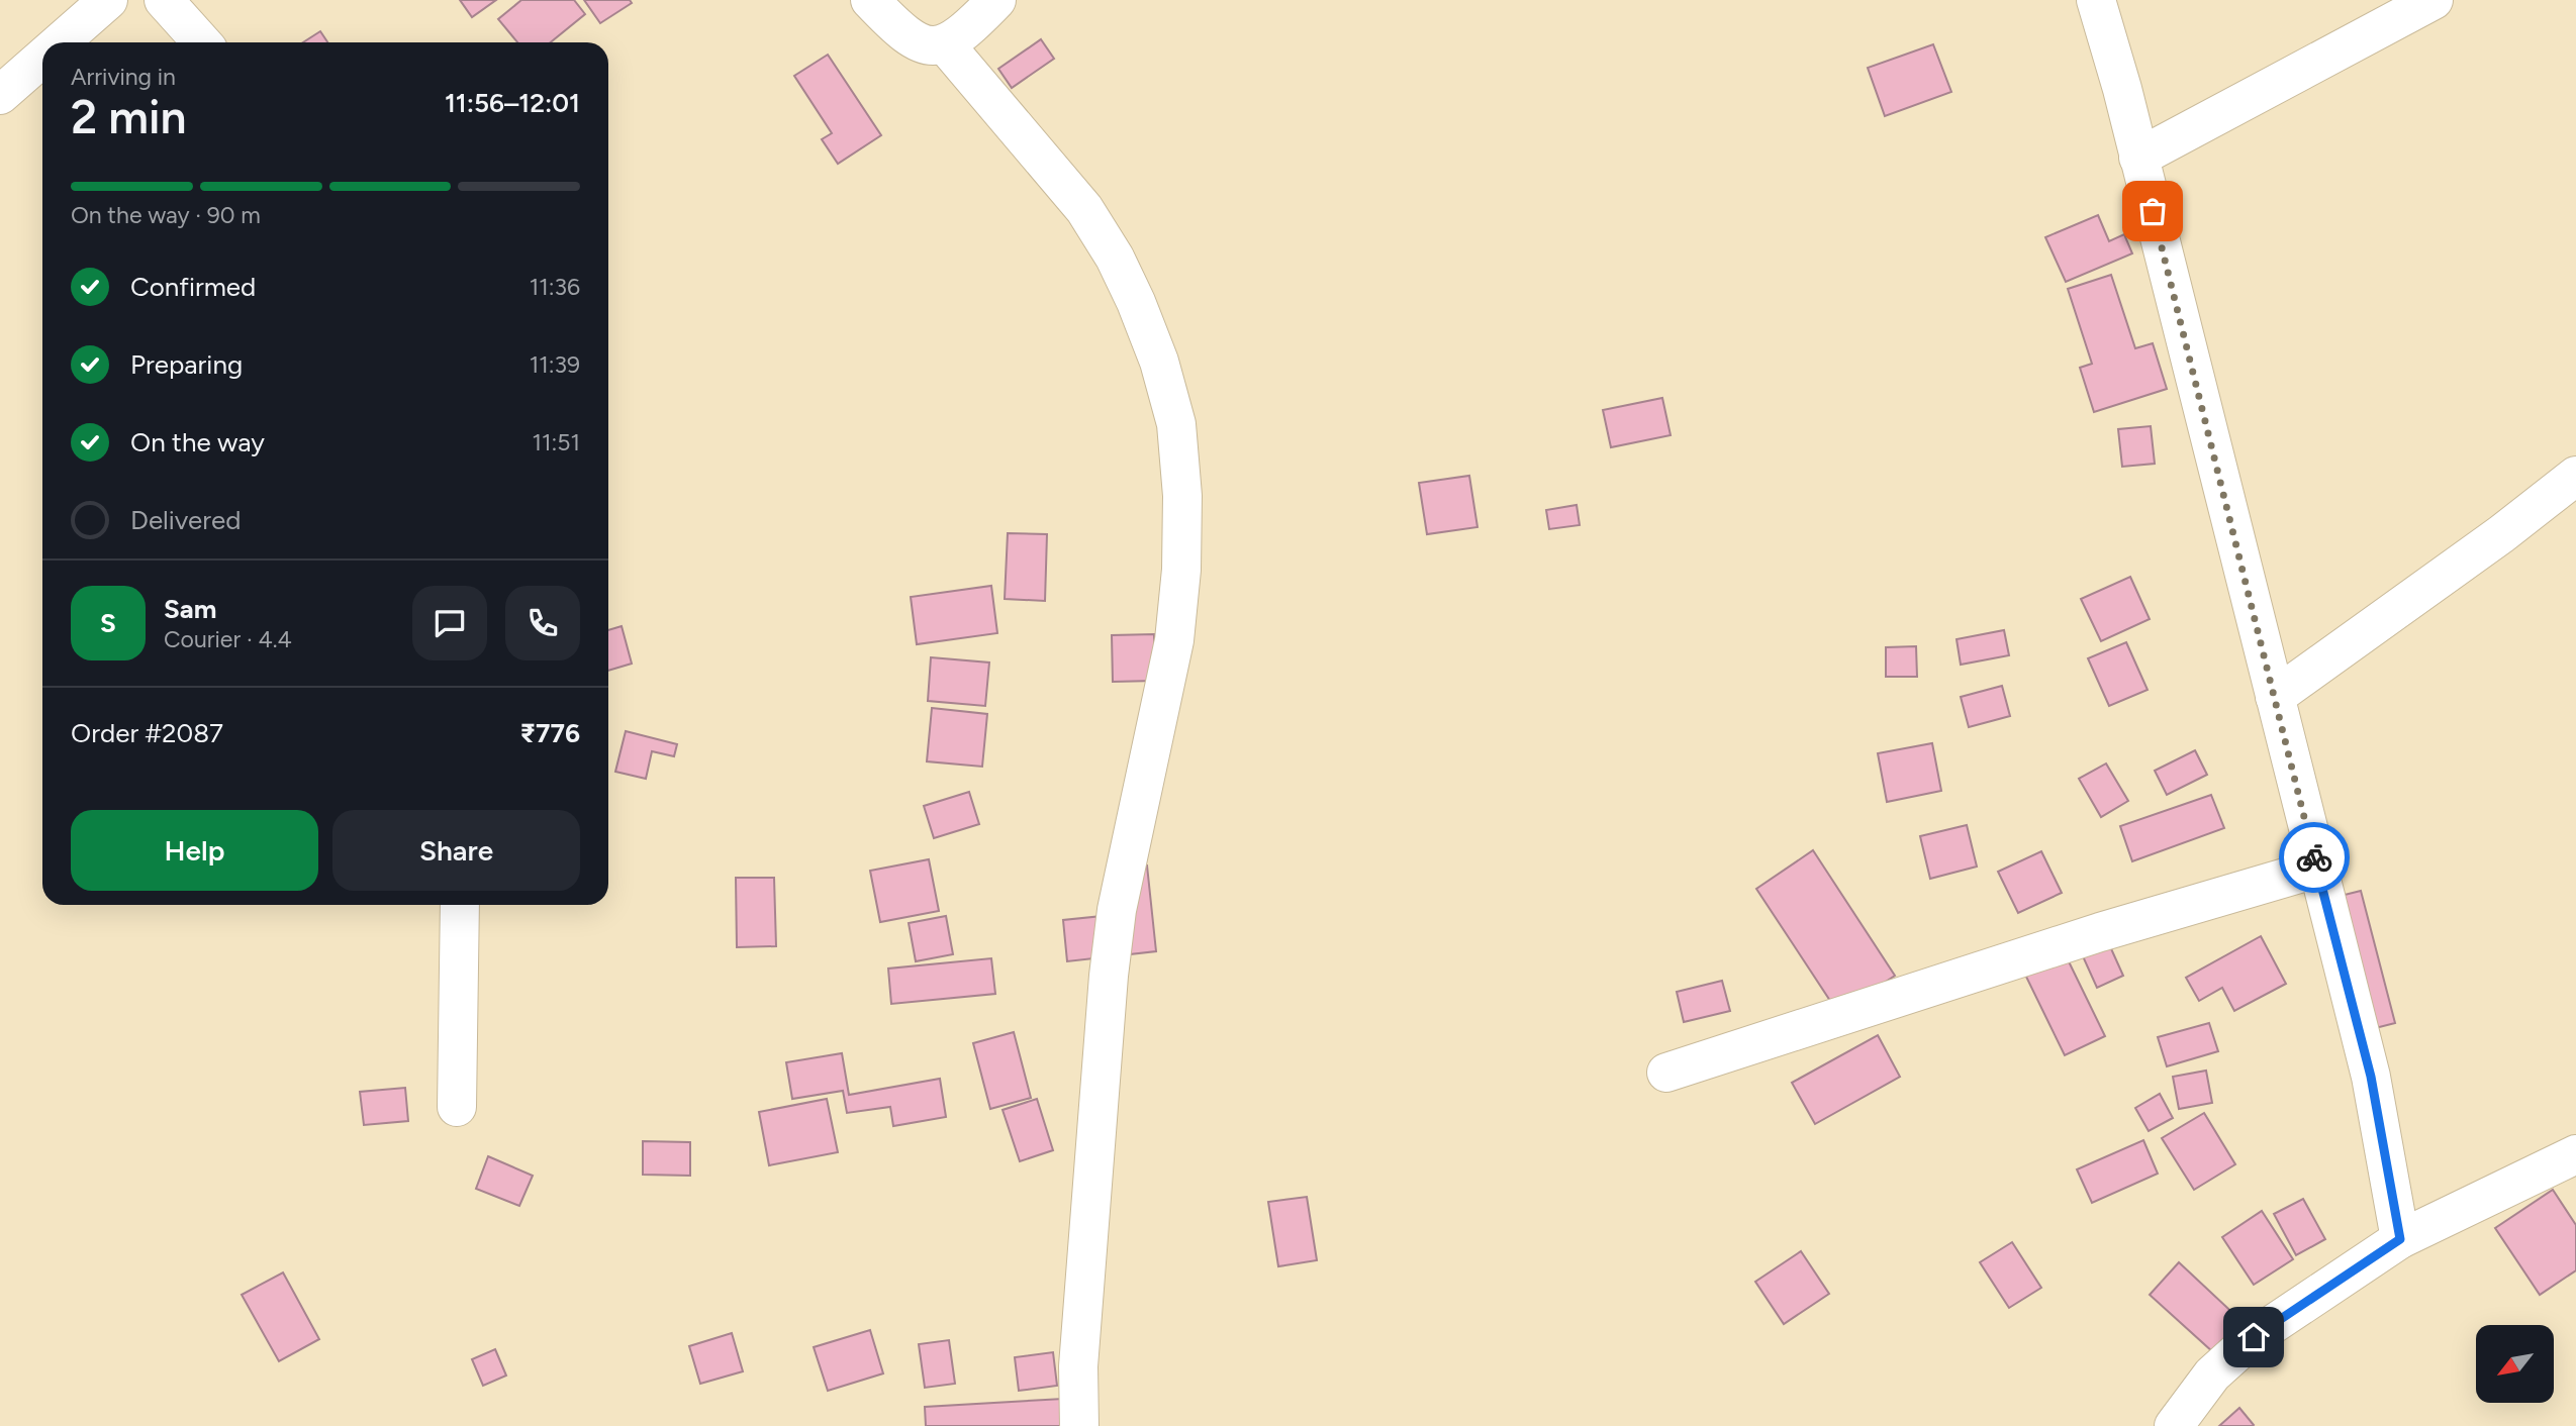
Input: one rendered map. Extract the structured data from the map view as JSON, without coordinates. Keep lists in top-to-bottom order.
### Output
{
  "north": "bottom left",
  "page": {
    "heading": ["2 min", "Arriving in", "11:56–12:01"],
    "panel": [
      "Sam",
      "Courier · 4.4",
      "Order #2087",
      "₹776"
    ],
    "bar": "On the way · 90 m",
    "list": [
      ["Confirmed", "11:36"],
      ["Preparing", "11:39"],
      ["On the way", "11:51"],
      "Delivered"
    ],
    "round": "S",
    "buttons": ["Help", "Share"]
  }
}
